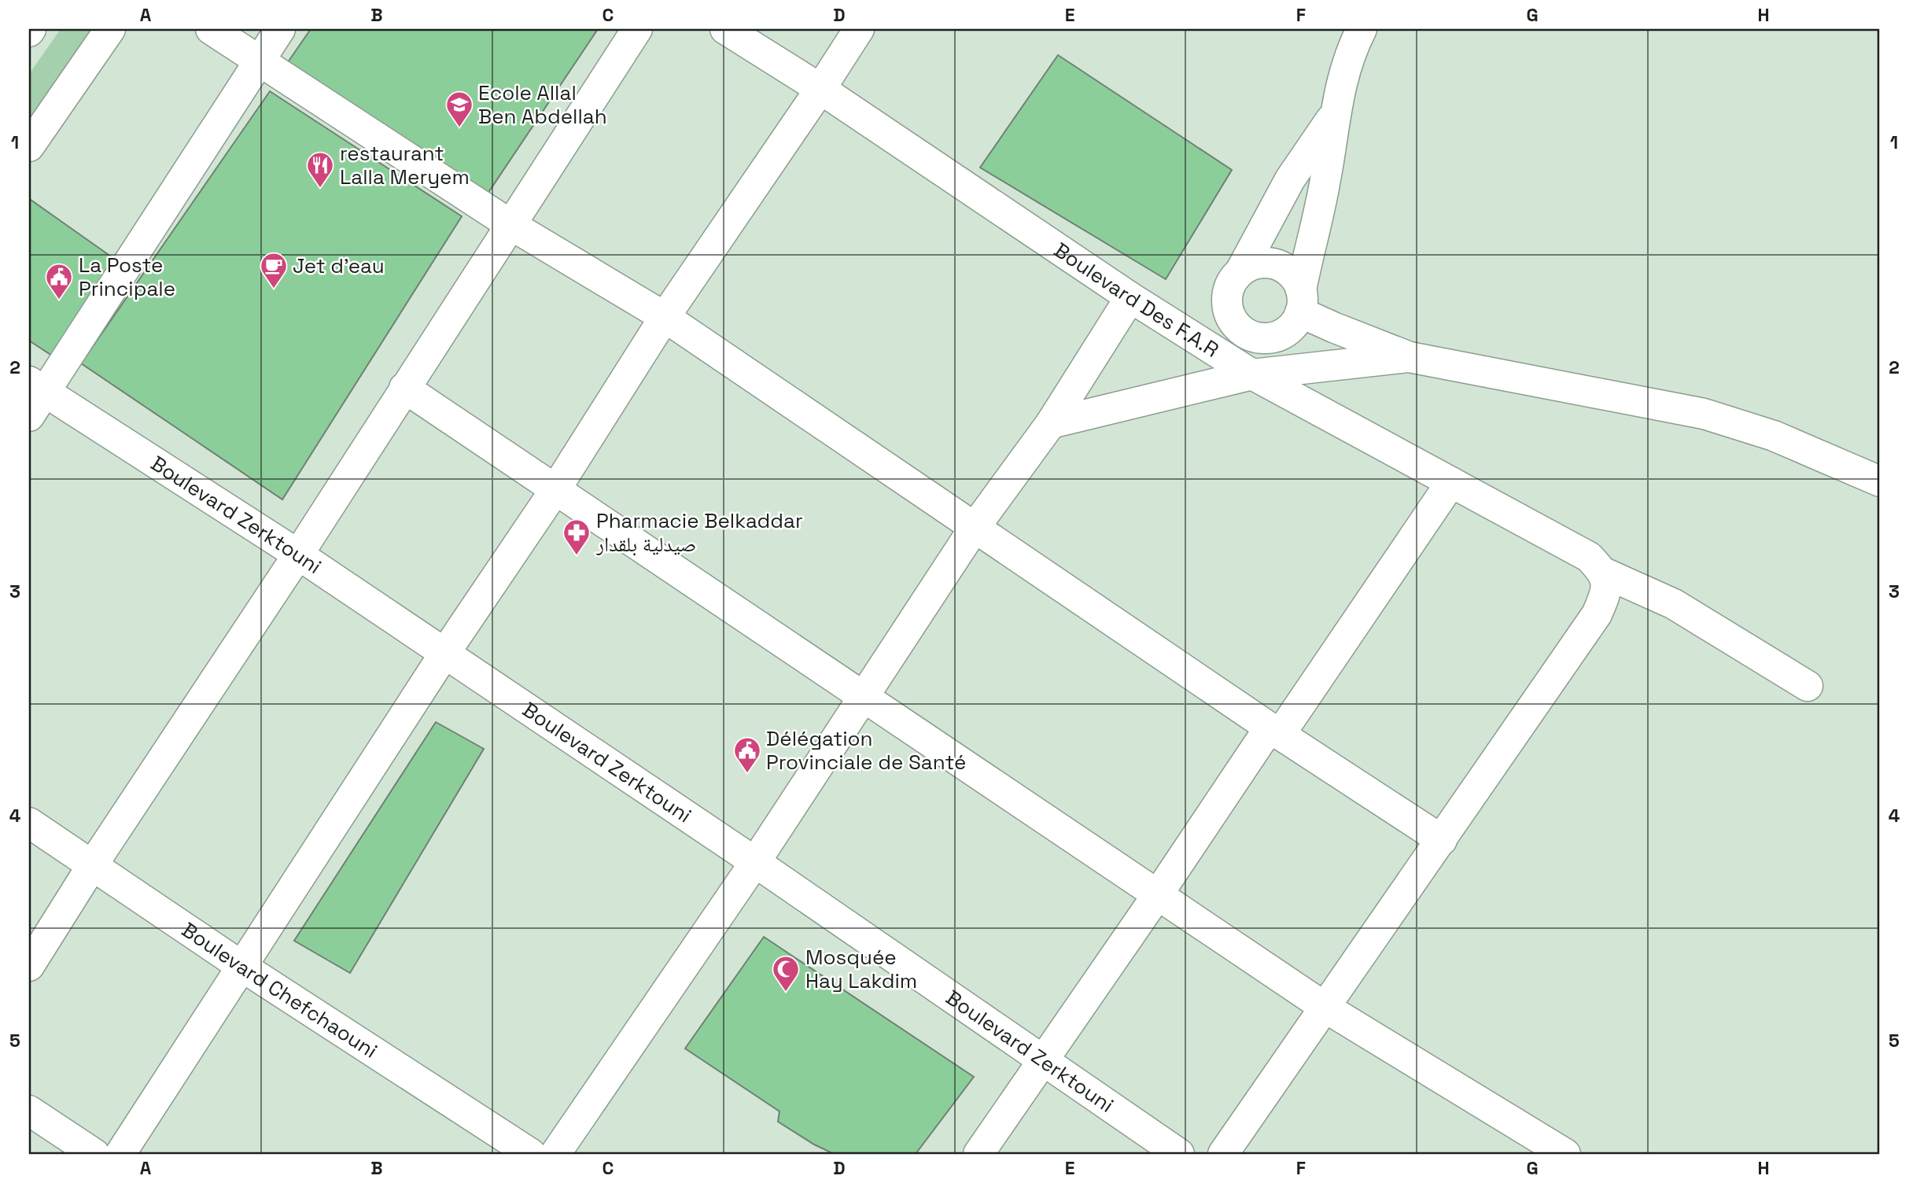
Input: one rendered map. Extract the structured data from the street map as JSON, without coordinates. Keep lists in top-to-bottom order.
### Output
{
  "streets": {
    "street": ["Boulevard Des F.A.R", "Boulevard Zerktouni", "Boulevard Chefchaouni"]
  },
  "places": {
    "school or university": ["Ecole Allal Ben Abdellah"],
    "restaurant": ["restaurant Lalla Meryem"],
    "cafe": ["Jet d'eau"],
    "public building": ["La Poste Principale", "Délégation Provinciale de Santé"],
    "pharmacy": ["Pharmacie Belkaddar صيدلية بلقدار"],
    "mosque": ["Mosquée Hay Lakdim"]
  },
  "grid": {
    "columns": [
      "A",
      "B",
      "C",
      "D",
      "E",
      "F",
      "G",
      "H"
    ],
    "rows": [
      "1",
      "2",
      "3",
      "4",
      "5"
    ]
  }
}
